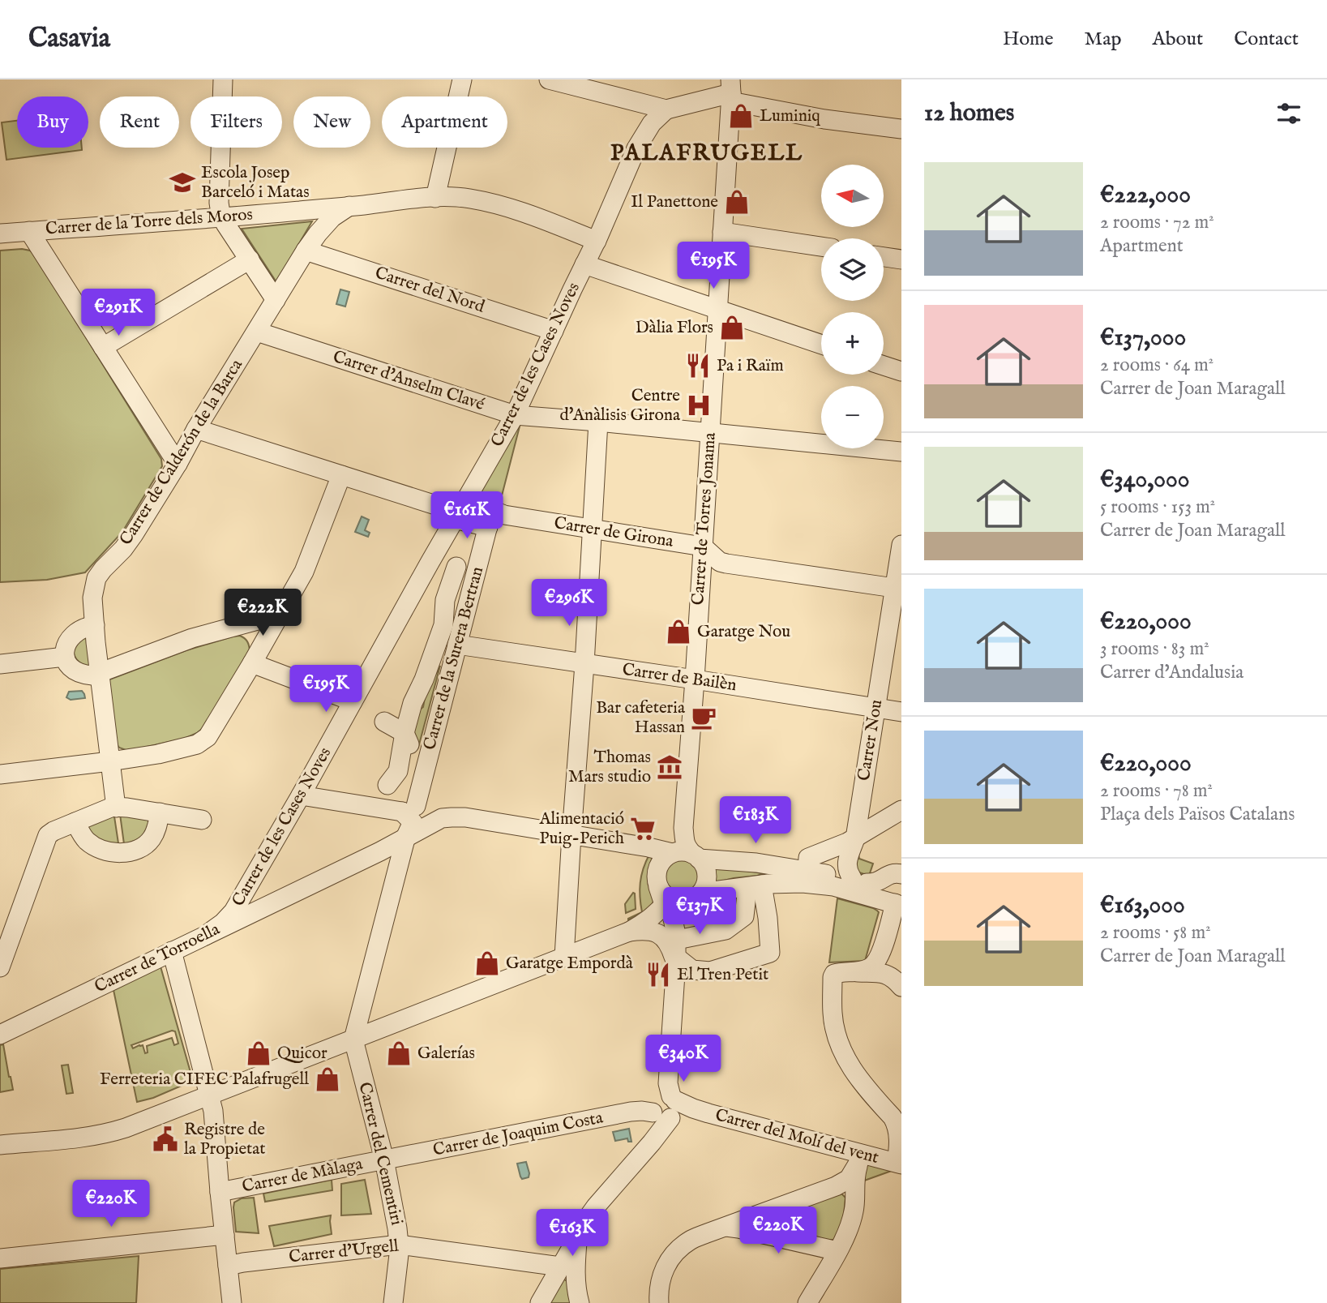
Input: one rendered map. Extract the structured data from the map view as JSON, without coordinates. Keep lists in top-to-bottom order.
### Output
{
  "streets": {
    "street": [
      "Carrer de la Torre dels Moros",
      "Carrer del Nord",
      "Carrer de les Cases Noves",
      "Carrer d'Anselm Clavé",
      "Carrer de Calderón de la Barca",
      "Carrer de Torres Jonama",
      "Carrer de Girona",
      "Carrer de la Surera Bertran",
      "Carrer de Bailèn",
      "Carrer Nou",
      "Carrer de Torroella",
      "Carrer de Joaquim Costa",
      "Carrer del Molí del vent",
      "Carrer del Cementiri",
      "Carrer de Màlaga",
      "Carrer d'Urgell"
    ]
  },
  "crossings": [
    ["Carrer de la Torre dels Moros", "Carrer de les Cases Noves"],
    ["Carrer de la Torre dels Moros", "Carrer de Calderón de la Barca"],
    ["Carrer del Nord", "Carrer de les Cases Noves"],
    ["Carrer del Nord", "Carrer de Calderón de la Barca"],
    ["Carrer de les Cases Noves", "Carrer d'Anselm Clavé"],
    ["Carrer de les Cases Noves", "Carrer de Girona"],
    ["Carrer de les Cases Noves", "Carrer de Torroella"],
    ["Carrer d'Anselm Clavé", "Carrer de Calderón de la Barca"],
    ["Carrer d'Anselm Clavé", "Carrer de Torres Jonama"],
    ["Carrer de Calderón de la Barca", "Carrer de Girona"],
    ["Carrer de Torres Jonama", "Carrer de Girona"],
    ["Carrer de Torres Jonama", "Carrer de Bailèn"],
    ["Carrer de Torres Jonama", "Carrer de Torroella"],
    ["Carrer de Girona", "Carrer de la Surera Bertran"],
    ["Carrer de Girona", "Carrer Nou"],
    ["Carrer de la Surera Bertran", "Carrer de Bailèn"],
    ["Carrer de la Surera Bertran", "Carrer de Torroella"],
    ["Carrer de Bailèn", "Carrer Nou"],
    ["Carrer Nou", "Carrer de Torroella"],
    ["Carrer de Joaquim Costa", "Carrer del Molí del vent"],
    ["Carrer de Joaquim Costa", "Carrer del Cementiri"],
    ["Carrer de Joaquim Costa", "Carrer de Màlaga"],
    ["Carrer del Cementiri", "Carrer de Màlaga"],
    ["Carrer del Cementiri", "Carrer d'Urgell"]
  ],
  "districts": ["PALAFRUGELL"],
  "places": {
    "shop": [
      "Luminiq",
      "Il Panettone",
      "Dàlia Flors",
      "Garatge Nou",
      "Garatge Empordà",
      "Quicor",
      "Galerías",
      "Ferreteria CIFEC Palafrugell"
    ],
    "school or university": ["Escola Josep Barceló i Matas"],
    "restaurant": ["Pa i Raïm", "El Tren Petit"],
    "hospital": ["Centre d'Anàlisis Girona"],
    "cafe": ["Bar cafeteria Hassan"],
    "museum": ["Thomas Mars studio"],
    "supermarket": ["Alimentació Puig-Perich"],
    "public building": ["Registre de la Propietat"]
  },
  "north": "left",
  "page": {
    "header": "Casavia",
    "nav": [
      "Home",
      "Map",
      "About",
      "Contact"
    ],
    "heading": "12 homes",
    "chip": [
      "Buy",
      "Rent",
      "Filters",
      "New",
      "Apartment"
    ],
    "list": [
      {
        "name": "€222,000",
        "note": "2 rooms · 72 m² · Apartment"
      },
      {
        "name": "€137,000",
        "note": "2 rooms · 64 m² · Carrer de Joan Maragall"
      },
      {
        "name": "€340,000",
        "note": "5 rooms · 153 m² · Carrer de Joan Maragall"
      },
      {
        "name": "€220,000",
        "note": "3 rooms · 83 m² · Carrer d'Andalusia"
      },
      {
        "name": "€220,000",
        "note": "2 rooms · 78 m² · Plaça dels Països Catalans"
      },
      {
        "name": "€163,000",
        "note": "2 rooms · 58 m² · Carrer de Joan Maragall"
      }
    ],
    "map_buttons": ["+", "−"],
    "price": [
      "€195K",
      "€291K",
      "€161K",
      "€296K",
      "€222K",
      "€195K",
      "€183K",
      "€137K",
      "€340K",
      "€220K",
      "€220K",
      "€163K"
    ]
  }
}
